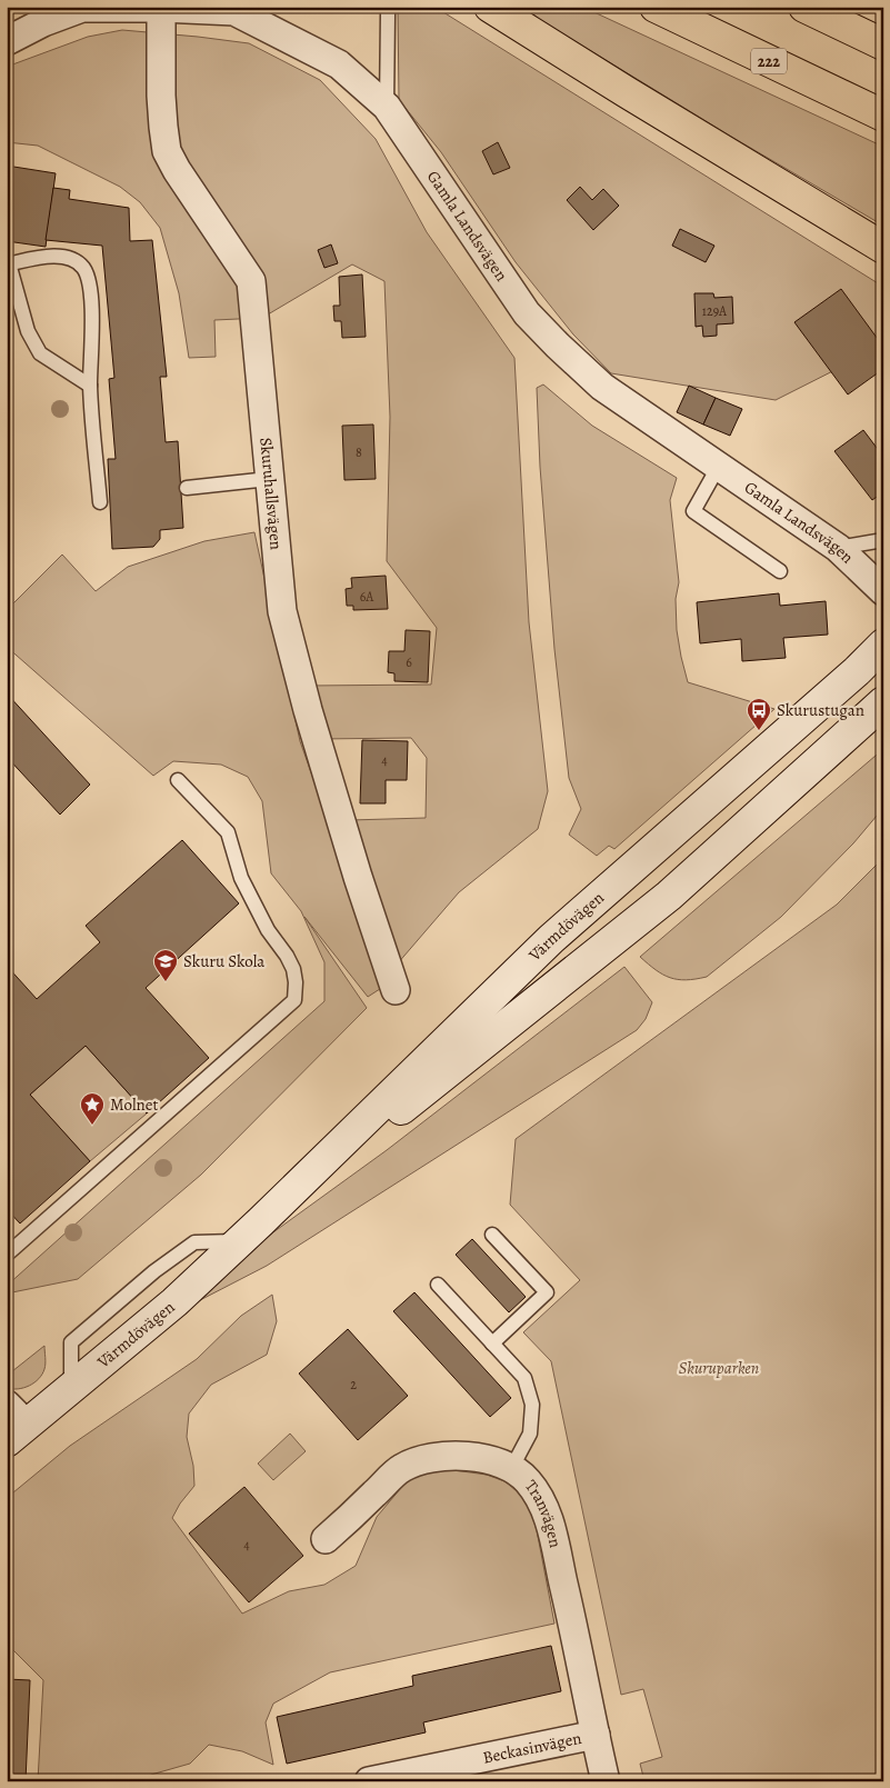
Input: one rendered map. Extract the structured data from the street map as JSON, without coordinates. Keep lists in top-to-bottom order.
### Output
{
  "streets": {
    "highway": ["222"],
    "main road": ["Värmdövägen"],
    "street": [
      "Gamla Landsvägen",
      "Skuruhallsvägen",
      "Tranvägen",
      "Beckasinvägen"
    ]
  },
  "crossings": [
    ["Gamla Landsvägen", "Skuruhallsvägen"],
    ["Tranvägen", "Beckasinvägen"]
  ],
  "parks": ["Skuruparken"],
  "places": {
    "bus stop": ["Skurustugan"],
    "school or university": ["Skuru Skola"],
    "place": ["Molnet"]
  },
  "house_numbers": [
    "129A",
    "8",
    "6A",
    "6",
    "4",
    "2",
    "4"
  ]
}
